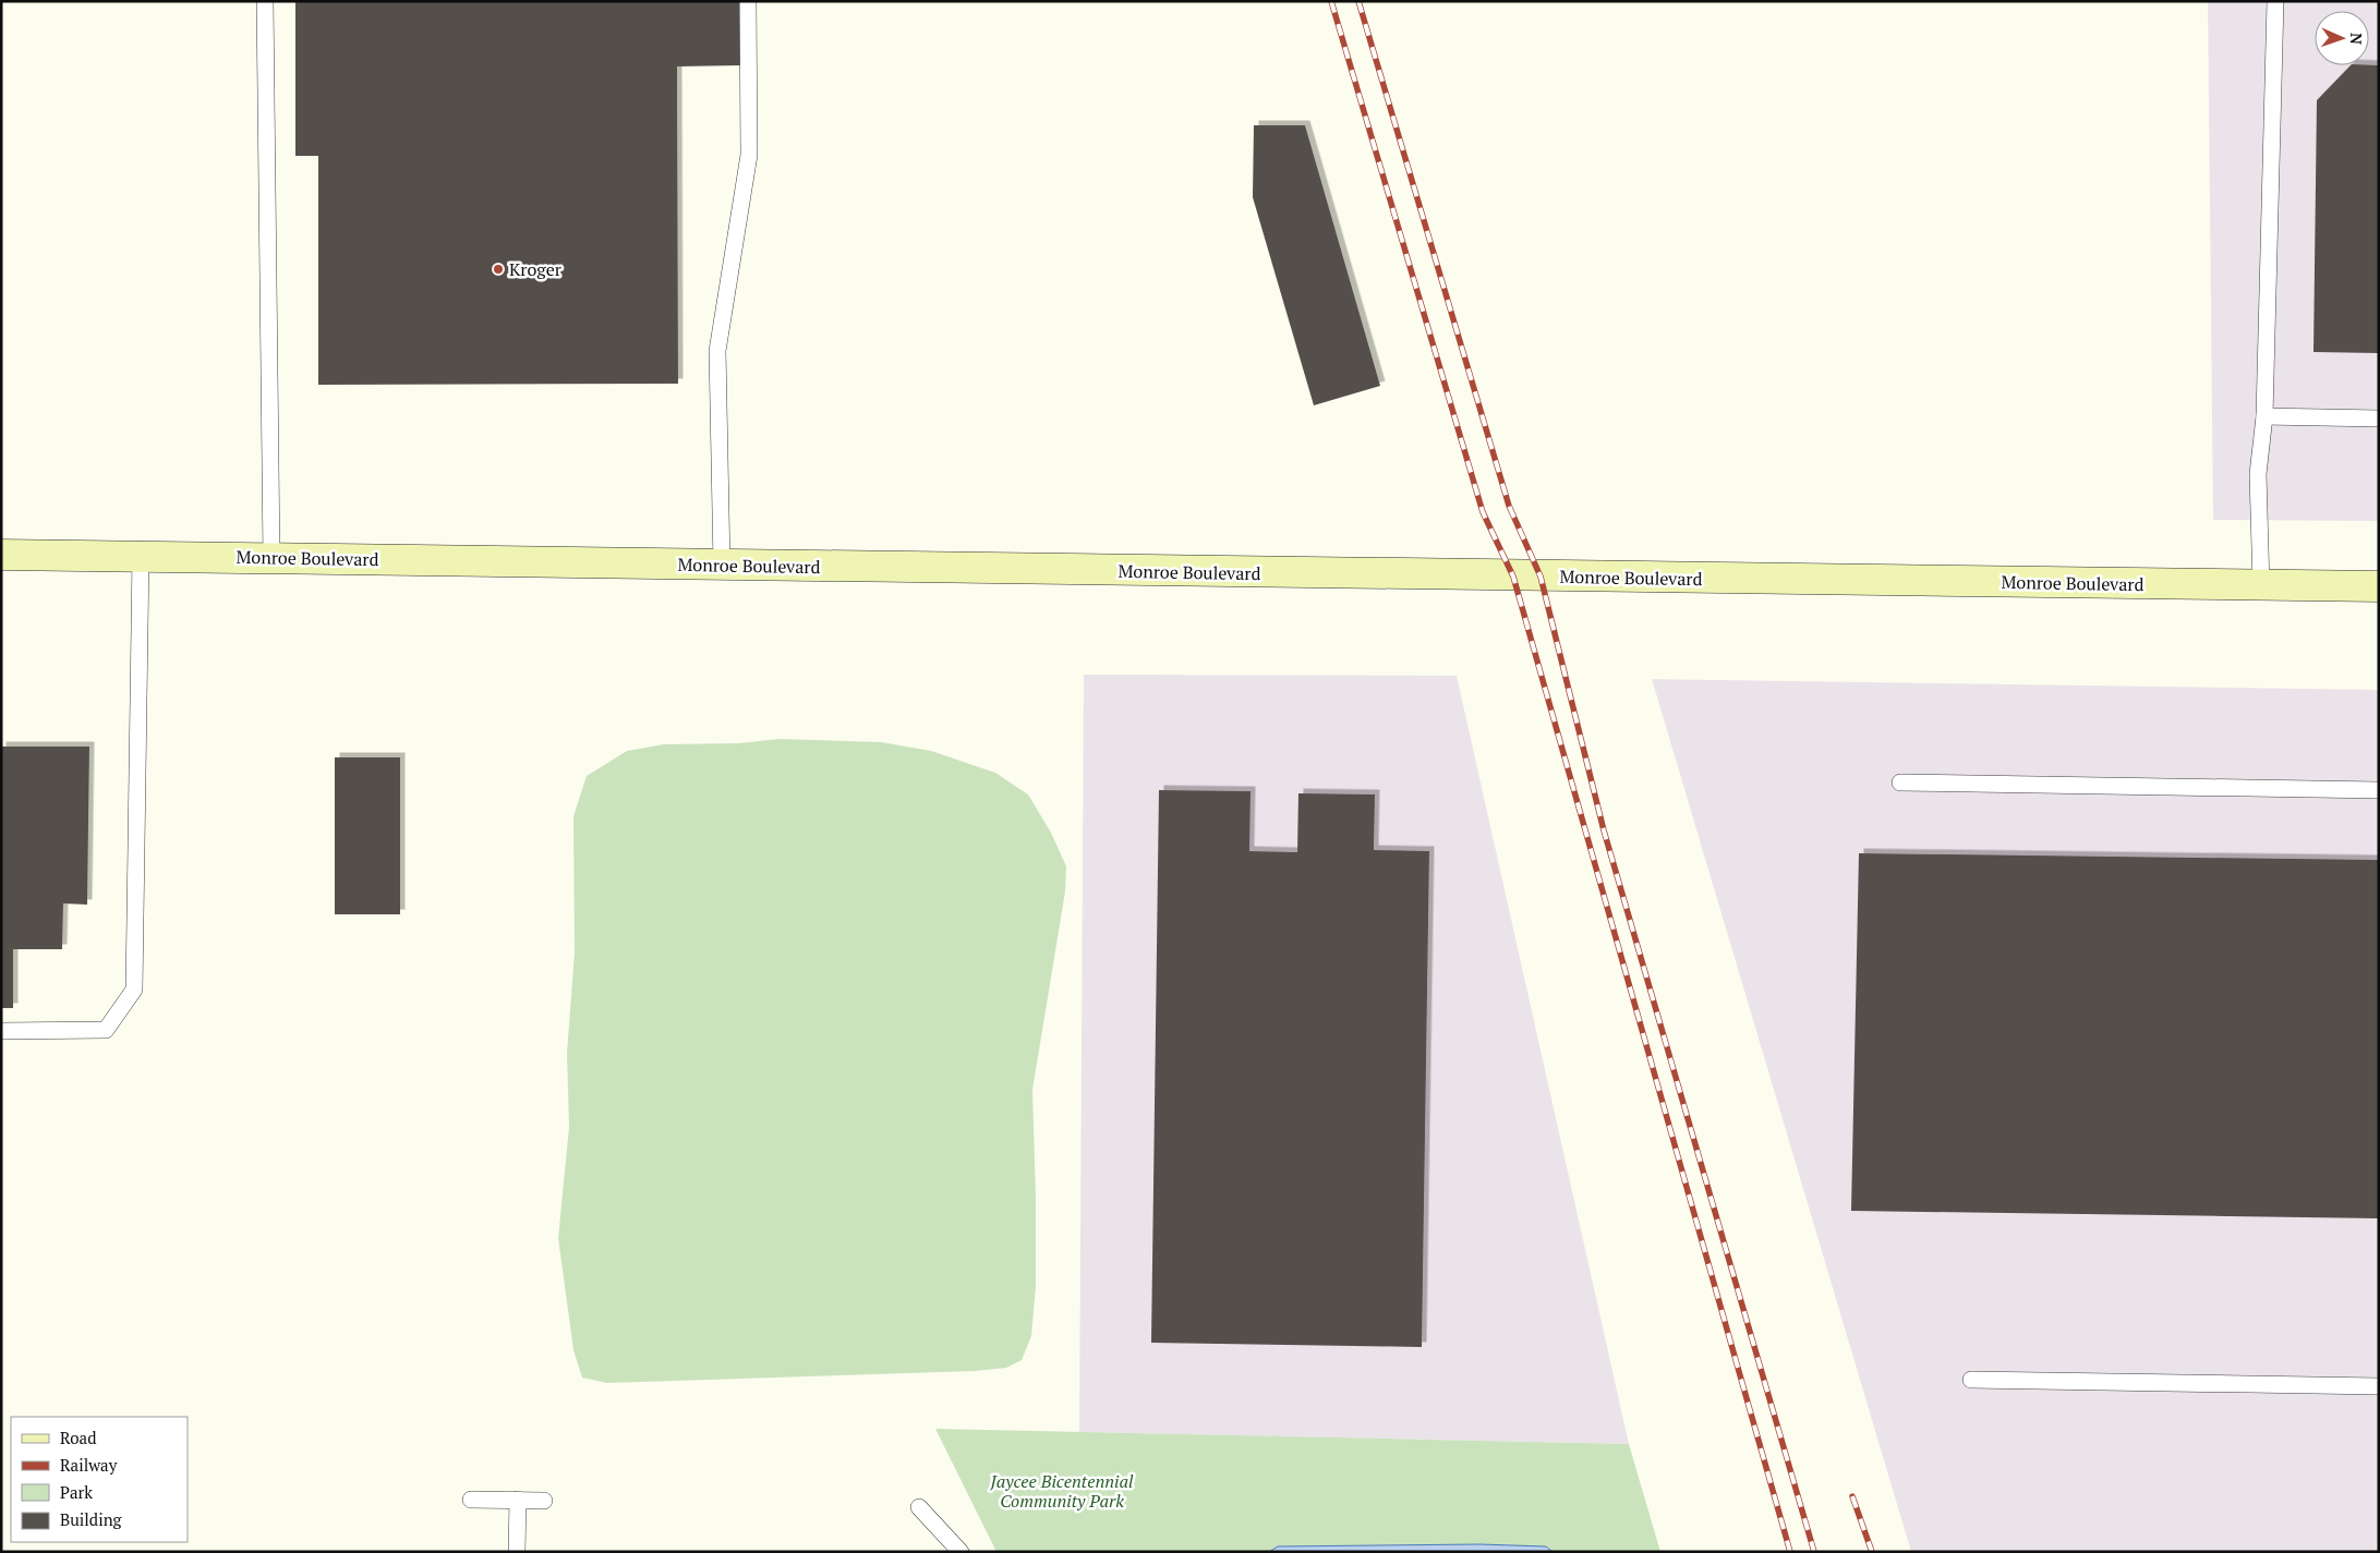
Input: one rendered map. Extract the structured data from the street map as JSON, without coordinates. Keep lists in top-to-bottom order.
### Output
{
  "streets": {
    "street": ["Monroe Boulevard"]
  },
  "parks": ["Jaycee Bicentennial Community Park"],
  "places": ["Kroger"],
  "legend": [
    "Road",
    "Railway",
    "Park",
    "Building"
  ],
  "north": "right"
}
